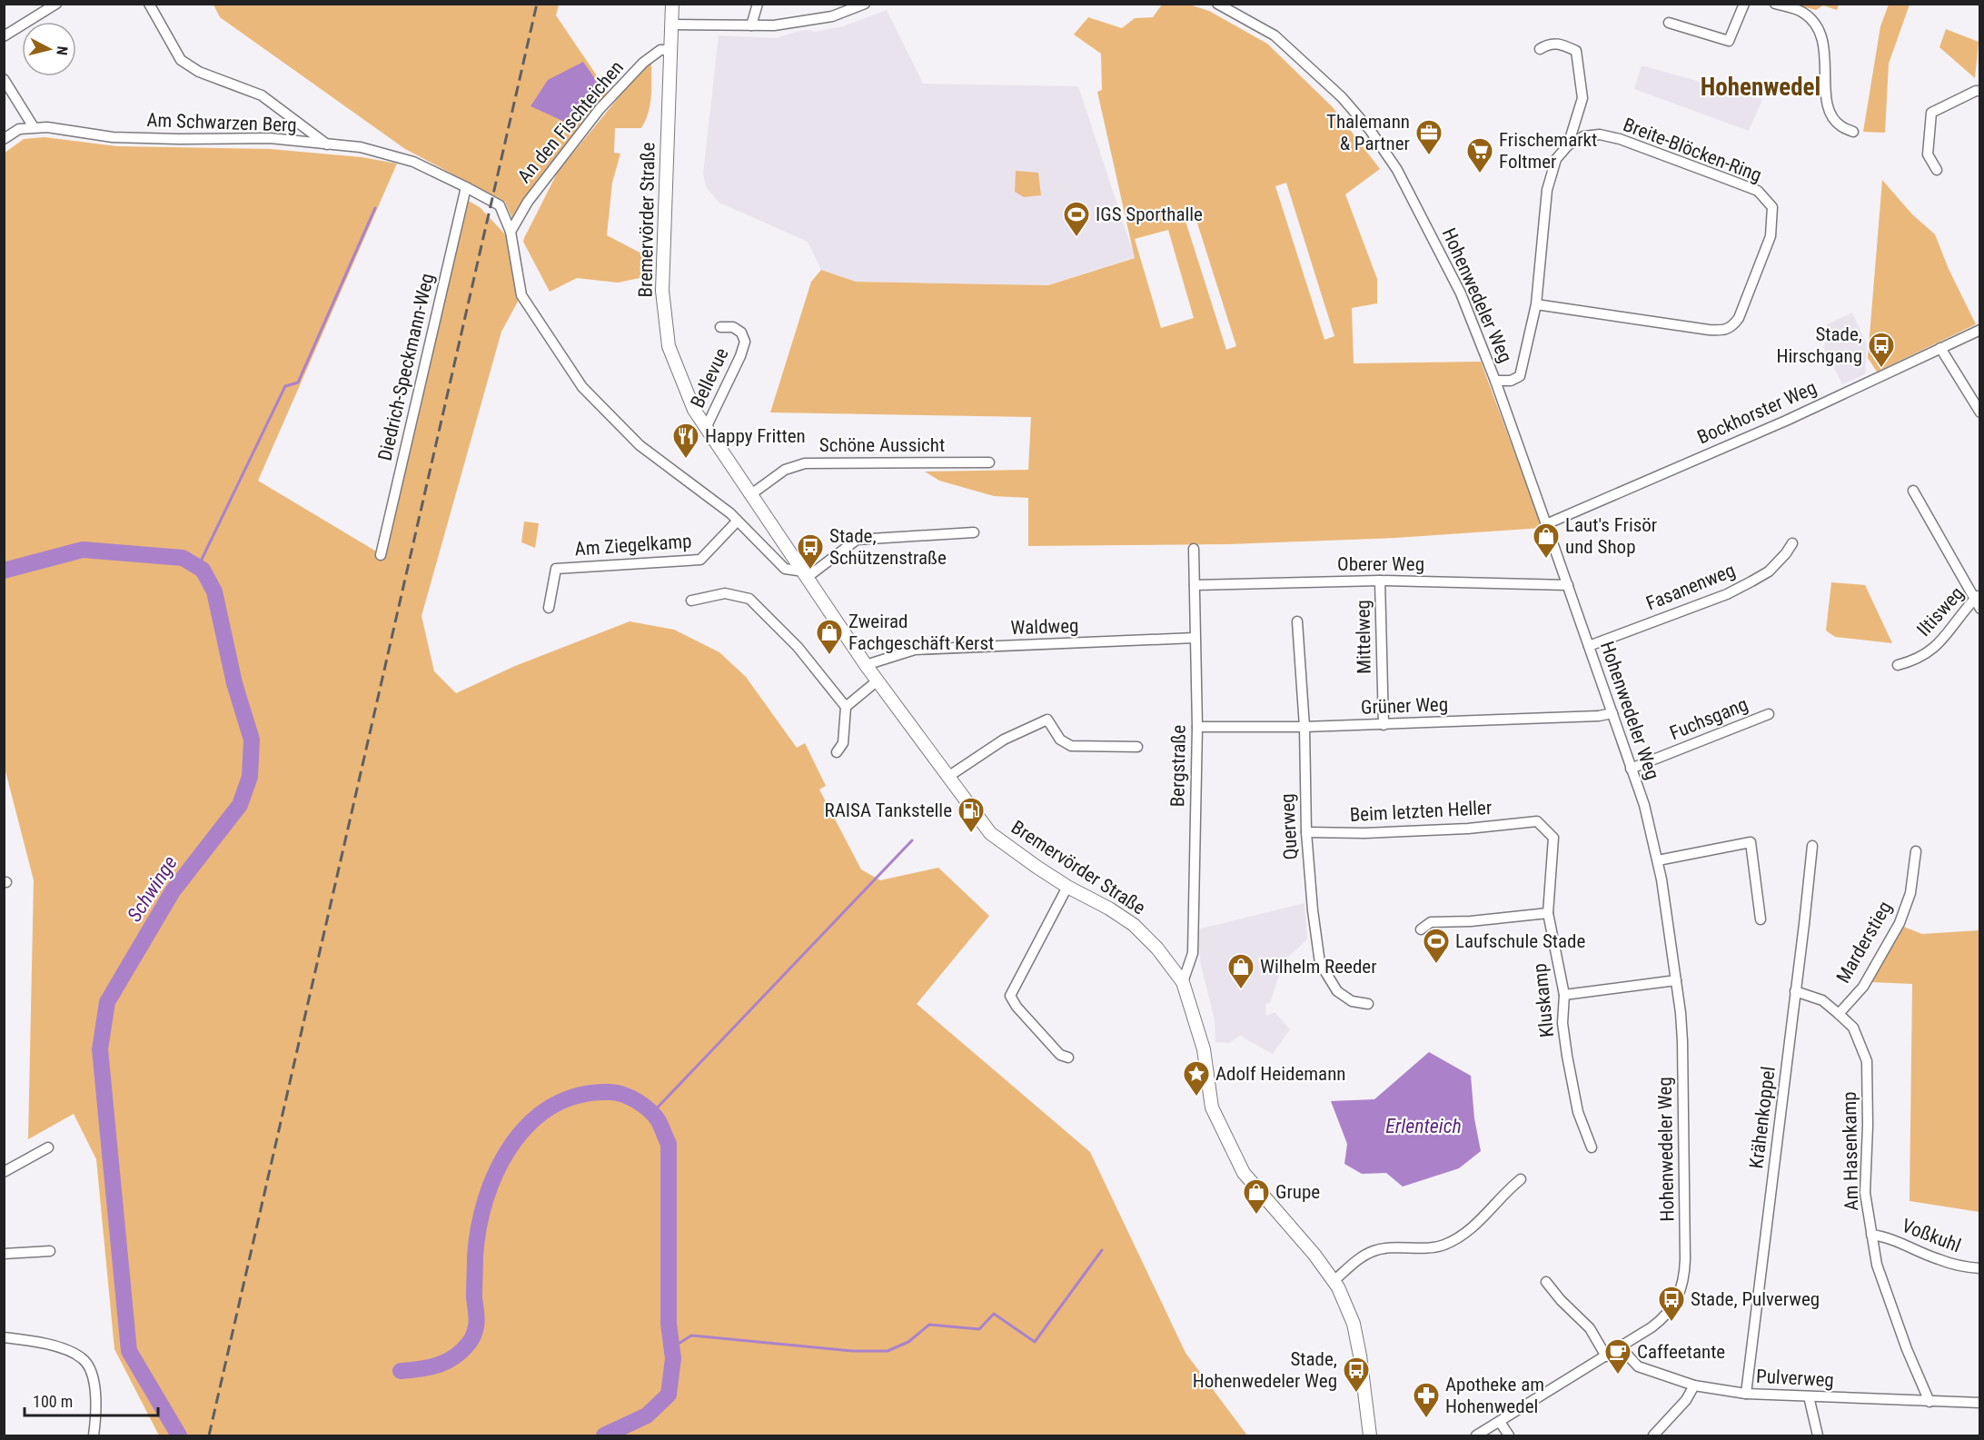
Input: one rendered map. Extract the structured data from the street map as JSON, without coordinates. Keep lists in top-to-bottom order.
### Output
{
  "streets": {
    "main road": ["Bremervörder Straße"],
    "street": [
      "An den Fischteichen",
      "Am Schwarzen Berg",
      "Breite-Blöcken-Ring",
      "Hohenwedeler Weg",
      "Diedrich-Speckmann-Weg",
      "Bellevue",
      "Bockhorster Weg",
      "Schöne Aussicht",
      "Am Ziegelkamp",
      "Oberer Weg",
      "Fasanenweg",
      "Iltisweg",
      "Waldweg",
      "Mittelweg",
      "Grüner Weg",
      "Fuchsgang",
      "Bergstraße",
      "Beim letzten Heller",
      "Querweg",
      "Marderstieg",
      "Kluskamp",
      "Krähenkoppel",
      "Am Hasenkamp",
      "Voßkuhl",
      "Pulverweg"
    ]
  },
  "crossings": [
    ["An den Fischteichen", "Am Schwarzen Berg"],
    ["An den Fischteichen", "Bremervörder Straße"],
    ["Am Schwarzen Berg", "Bremervörder Straße"],
    ["Am Schwarzen Berg", "Diedrich-Speckmann-Weg"],
    ["Am Schwarzen Berg", "Am Ziegelkamp"],
    ["Bremervörder Straße", "Bellevue"],
    ["Bremervörder Straße", "Schöne Aussicht"],
    ["Bremervörder Straße", "Waldweg"],
    ["Bremervörder Straße", "Bergstraße"],
    ["Hohenwedeler Weg", "Bockhorster Weg"],
    ["Hohenwedeler Weg", "Oberer Weg"],
    ["Hohenwedeler Weg", "Fasanenweg"],
    ["Hohenwedeler Weg", "Grüner Weg"],
    ["Hohenwedeler Weg", "Fuchsgang"],
    ["Hohenwedeler Weg", "Pulverweg"],
    ["Oberer Weg", "Mittelweg"],
    ["Oberer Weg", "Bergstraße"],
    ["Waldweg", "Bergstraße"],
    ["Mittelweg", "Grüner Weg"],
    ["Grüner Weg", "Bergstraße"],
    ["Grüner Weg", "Querweg"],
    ["Beim letzten Heller", "Querweg"],
    ["Beim letzten Heller", "Kluskamp"],
    ["Marderstieg", "Am Hasenkamp"],
    ["Krähenkoppel", "Am Hasenkamp"],
    ["Krähenkoppel", "Pulverweg"],
    ["Am Hasenkamp", "Voßkuhl"],
    ["Am Hasenkamp", "Pulverweg"]
  ],
  "districts": ["Hohenwedel"],
  "water": ["Schwinge", "Erlenteich"],
  "places": {
    "office": ["Thalemann & Partner"],
    "supermarket": ["Frischemarkt Foltmer"],
    "sports": ["IGS Sporthalle", "Laufschule Stade"],
    "bus stop": [
      "Stade, Hirschgang",
      "Stade, Schützenstraße",
      "Stade, Pulverweg",
      "Stade, Hohenwedeler Weg"
    ],
    "restaurant": ["Happy Fritten"],
    "shop": [
      "Laut's Frisör und Shop",
      "Zweirad Fachgeschäft Kerst",
      "Wilhelm Reeder",
      "Grupe"
    ],
    "fuel station": ["RAISA Tankstelle"],
    "place": ["Adolf Heidemann"],
    "cafe": ["Caffeetante"],
    "pharmacy": ["Apotheke am Hohenwedel"]
  },
  "scale_bar": "100 m",
  "north": "right"
}
